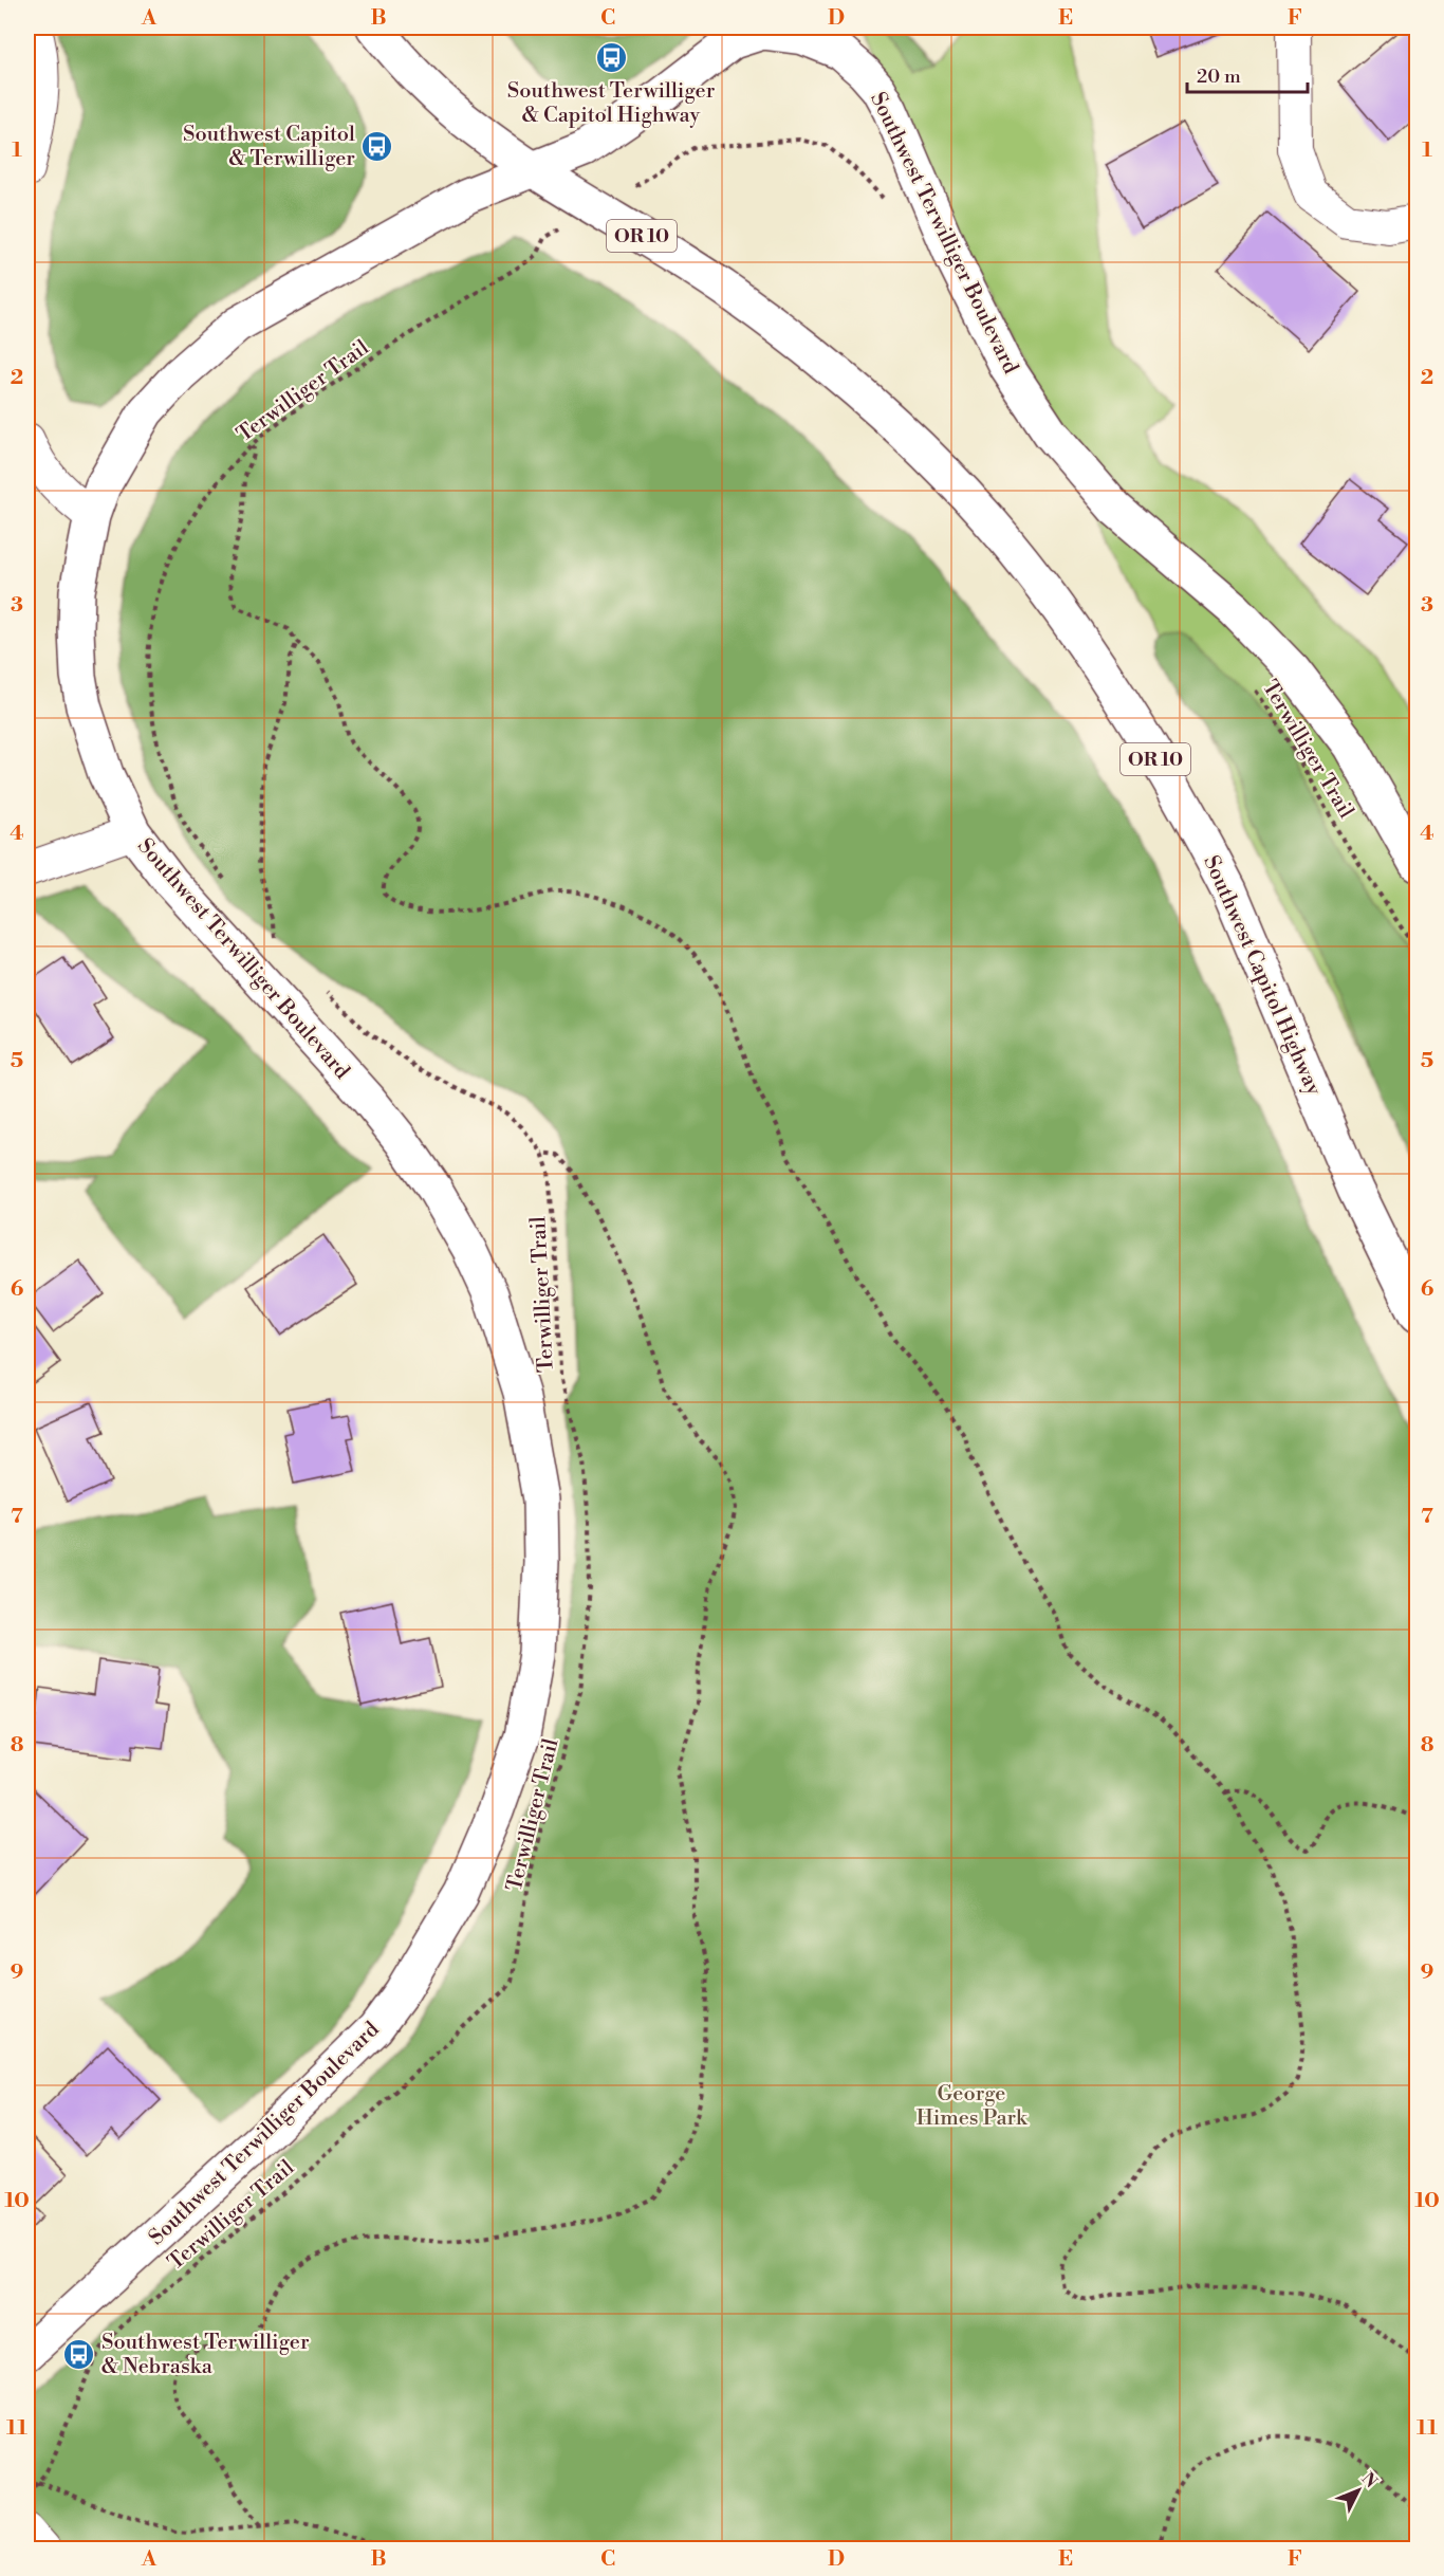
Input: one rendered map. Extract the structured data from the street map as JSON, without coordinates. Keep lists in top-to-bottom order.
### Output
{
  "streets": {
    "main road": ["Southwest Terwilliger Boulevard", "OR 10", "Southwest Capitol Highway"],
    "path": ["Terwilliger Trail"]
  },
  "crossings": [
    ["Southwest Terwilliger Boulevard", "Southwest Capitol Highway"]
  ],
  "parks": ["George Himes Park"],
  "places": {
    "bus stop": ["Southwest Terwilliger & Capitol Highway", "Southwest Capitol & Terwilliger", "Southwest Terwilliger & Nebraska"]
  },
  "scale_bar": "20 m",
  "north": "top right",
  "grid": {
    "columns": [
      "A",
      "B",
      "C",
      "D",
      "E",
      "F"
    ],
    "rows": [
      "1",
      "2",
      "3",
      "4",
      "5",
      "6",
      "7",
      "8",
      "9",
      "10",
      "11"
    ]
  }
}
